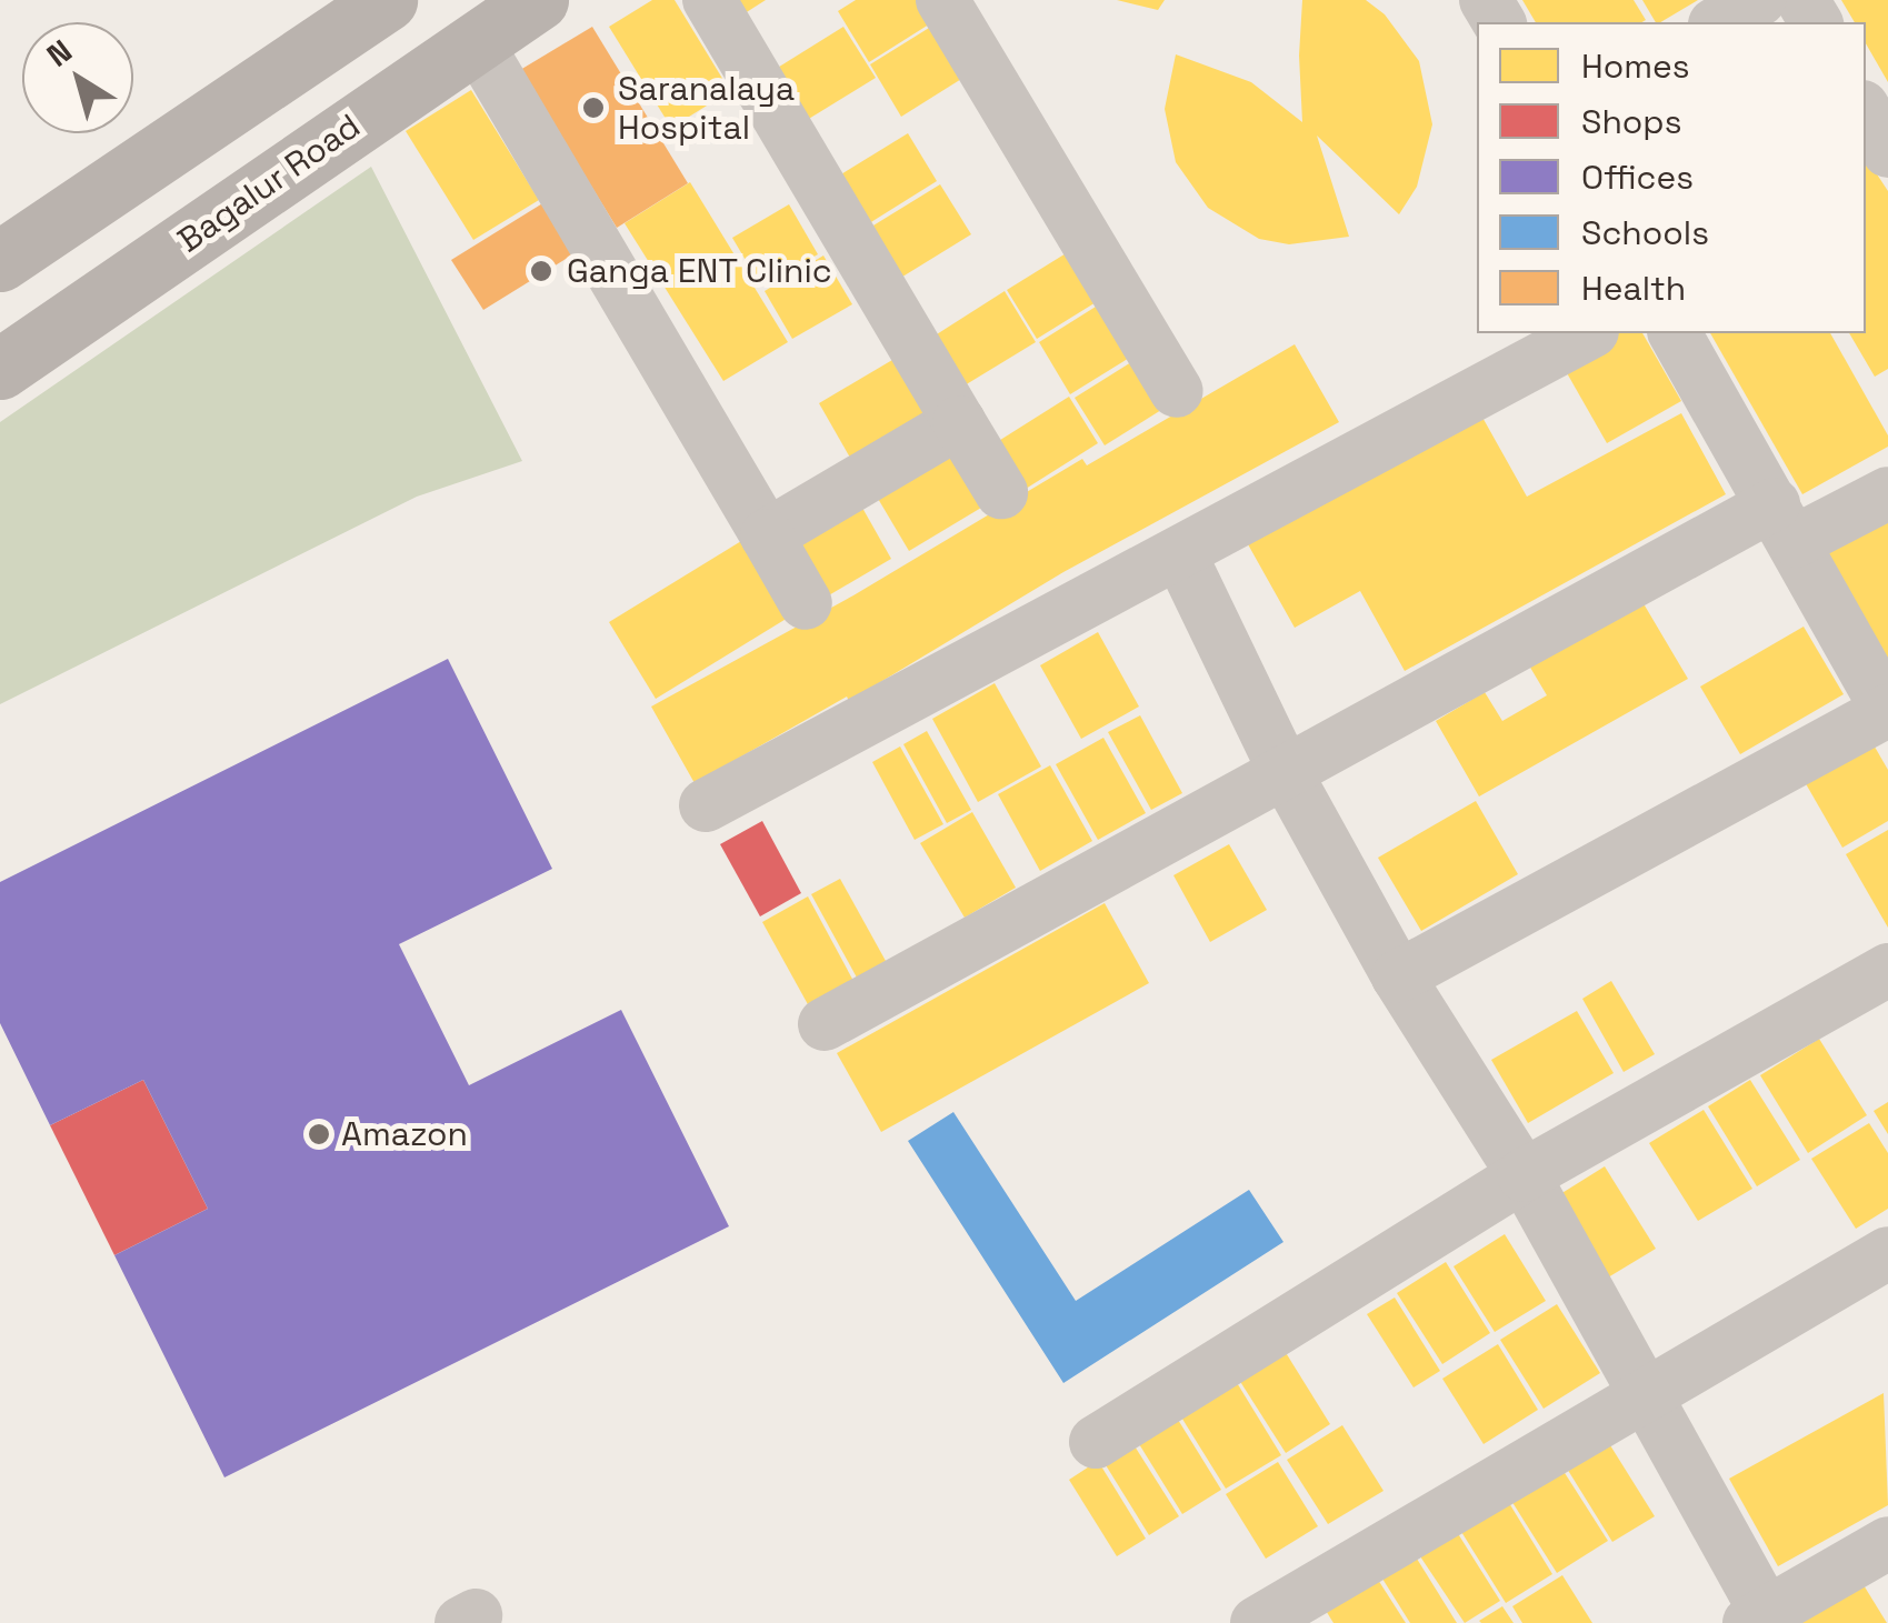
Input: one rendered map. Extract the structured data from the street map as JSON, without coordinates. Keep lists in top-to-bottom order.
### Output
{
  "streets": {
    "main road": ["Bagalur Road"]
  },
  "places": ["Saranalaya Hospital", "Ganga ENT Clinic", "Amazon"],
  "legend": [
    "Homes",
    "Shops",
    "Offices",
    "Schools",
    "Health"
  ],
  "north": "top left"
}
